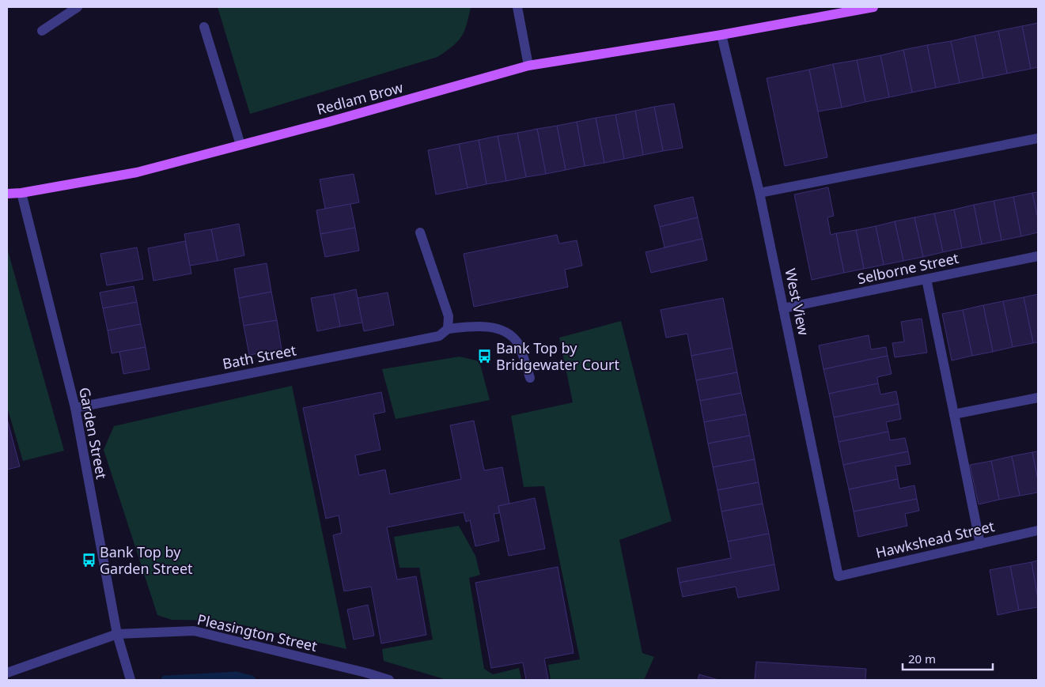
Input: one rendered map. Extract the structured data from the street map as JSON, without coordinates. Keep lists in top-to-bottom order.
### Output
{
  "streets": {
    "main road": ["Redlam Brow"],
    "street": [
      "Selborne Street",
      "West View",
      "Bath Street",
      "Garden Street",
      "Hawkshead Street",
      "Pleasington Street"
    ]
  },
  "crossings": [
    ["Redlam Brow", "West View"],
    ["Redlam Brow", "Garden Street"],
    ["Selborne Street", "West View"],
    ["West View", "Hawkshead Street"],
    ["Bath Street", "Garden Street"],
    ["Garden Street", "Pleasington Street"]
  ],
  "places": {
    "bus stop": ["Bank Top by Bridgewater Court", "Bank Top by Garden Street"]
  },
  "scale_bar": "20 m"
}
